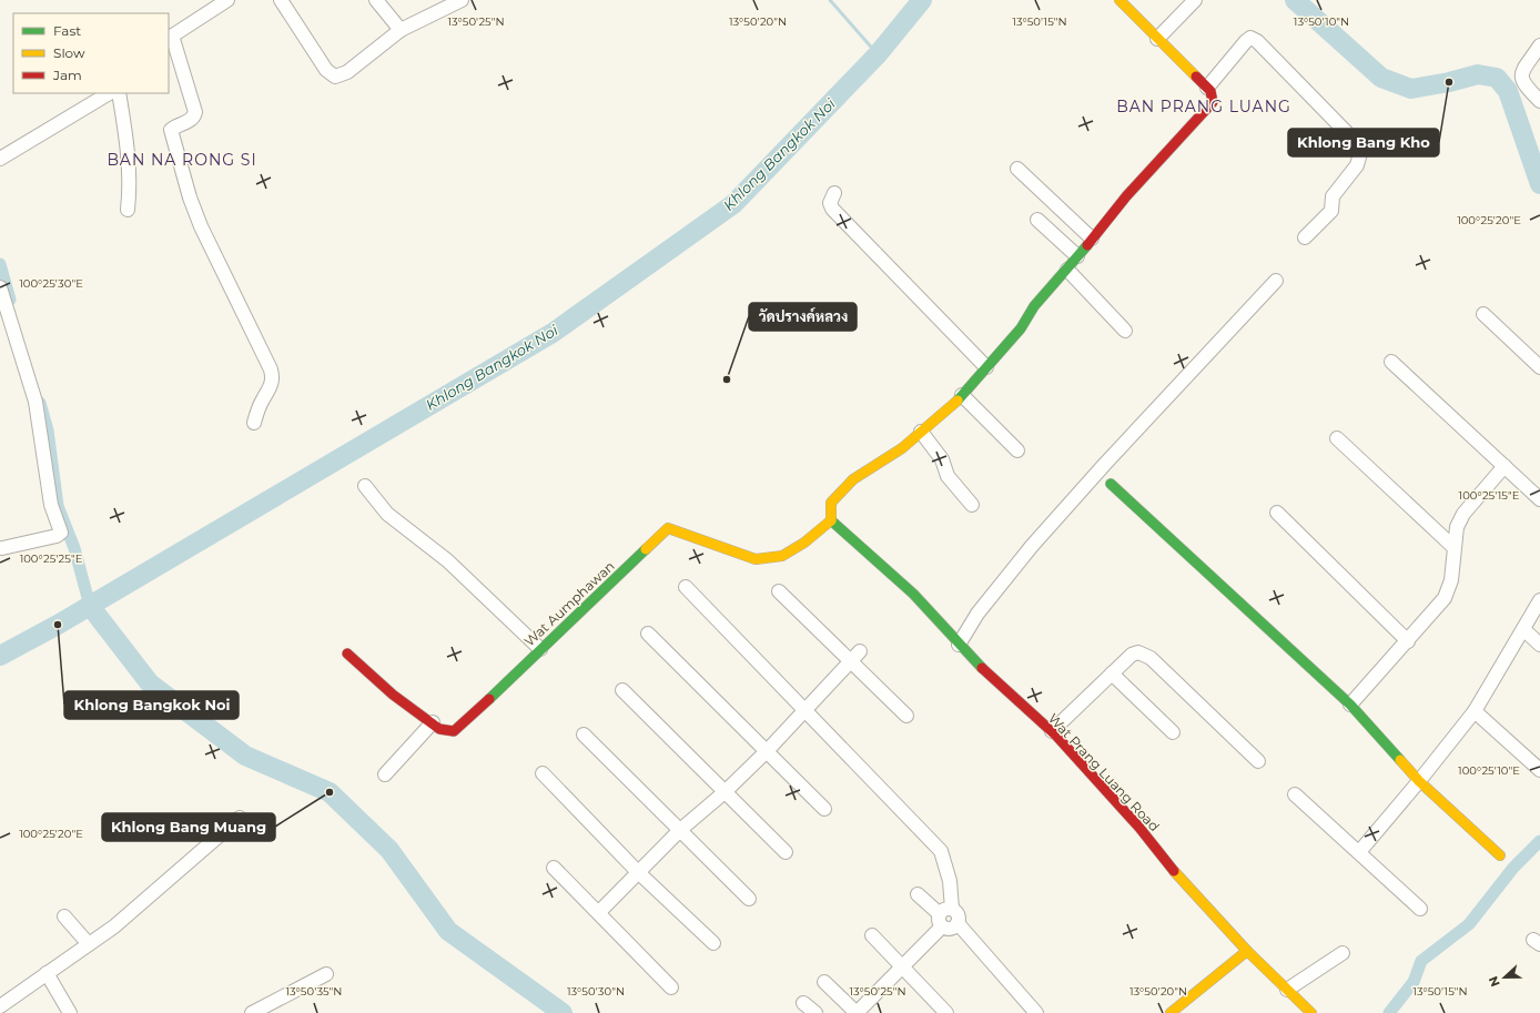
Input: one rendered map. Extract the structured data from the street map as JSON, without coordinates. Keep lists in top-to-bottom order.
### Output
{
  "streets": {
    "street": ["Wat Aumphawan", "Wat Prang Luang Road"]
  },
  "crossings": [
    ["Wat Aumphawan", "Wat Prang Luang Road"]
  ],
  "districts": ["BAN PRANG LUANG", "BAN NA RONG SI"],
  "water": ["Khlong Bangkok Noi"],
  "places": [
    "Khlong Bang Kho",
    "วัดปรางค์หลวง",
    "Khlong Bangkok Noi",
    "Khlong Bang Muang"
  ],
  "legend": ["Fast", "Slow", "Jam"],
  "north": "left",
  "coordinates": [
    "13°50'25\"N",
    "13°50'20\"N",
    "13°50'15\"N",
    "13°50'10\"N",
    "100°25'20\"E",
    "100°25'30\"E",
    "100°25'15\"E",
    "100°25'25\"E",
    "100°25'10\"E",
    "13°50'35\"N",
    "13°50'30\"N"
  ]
}
